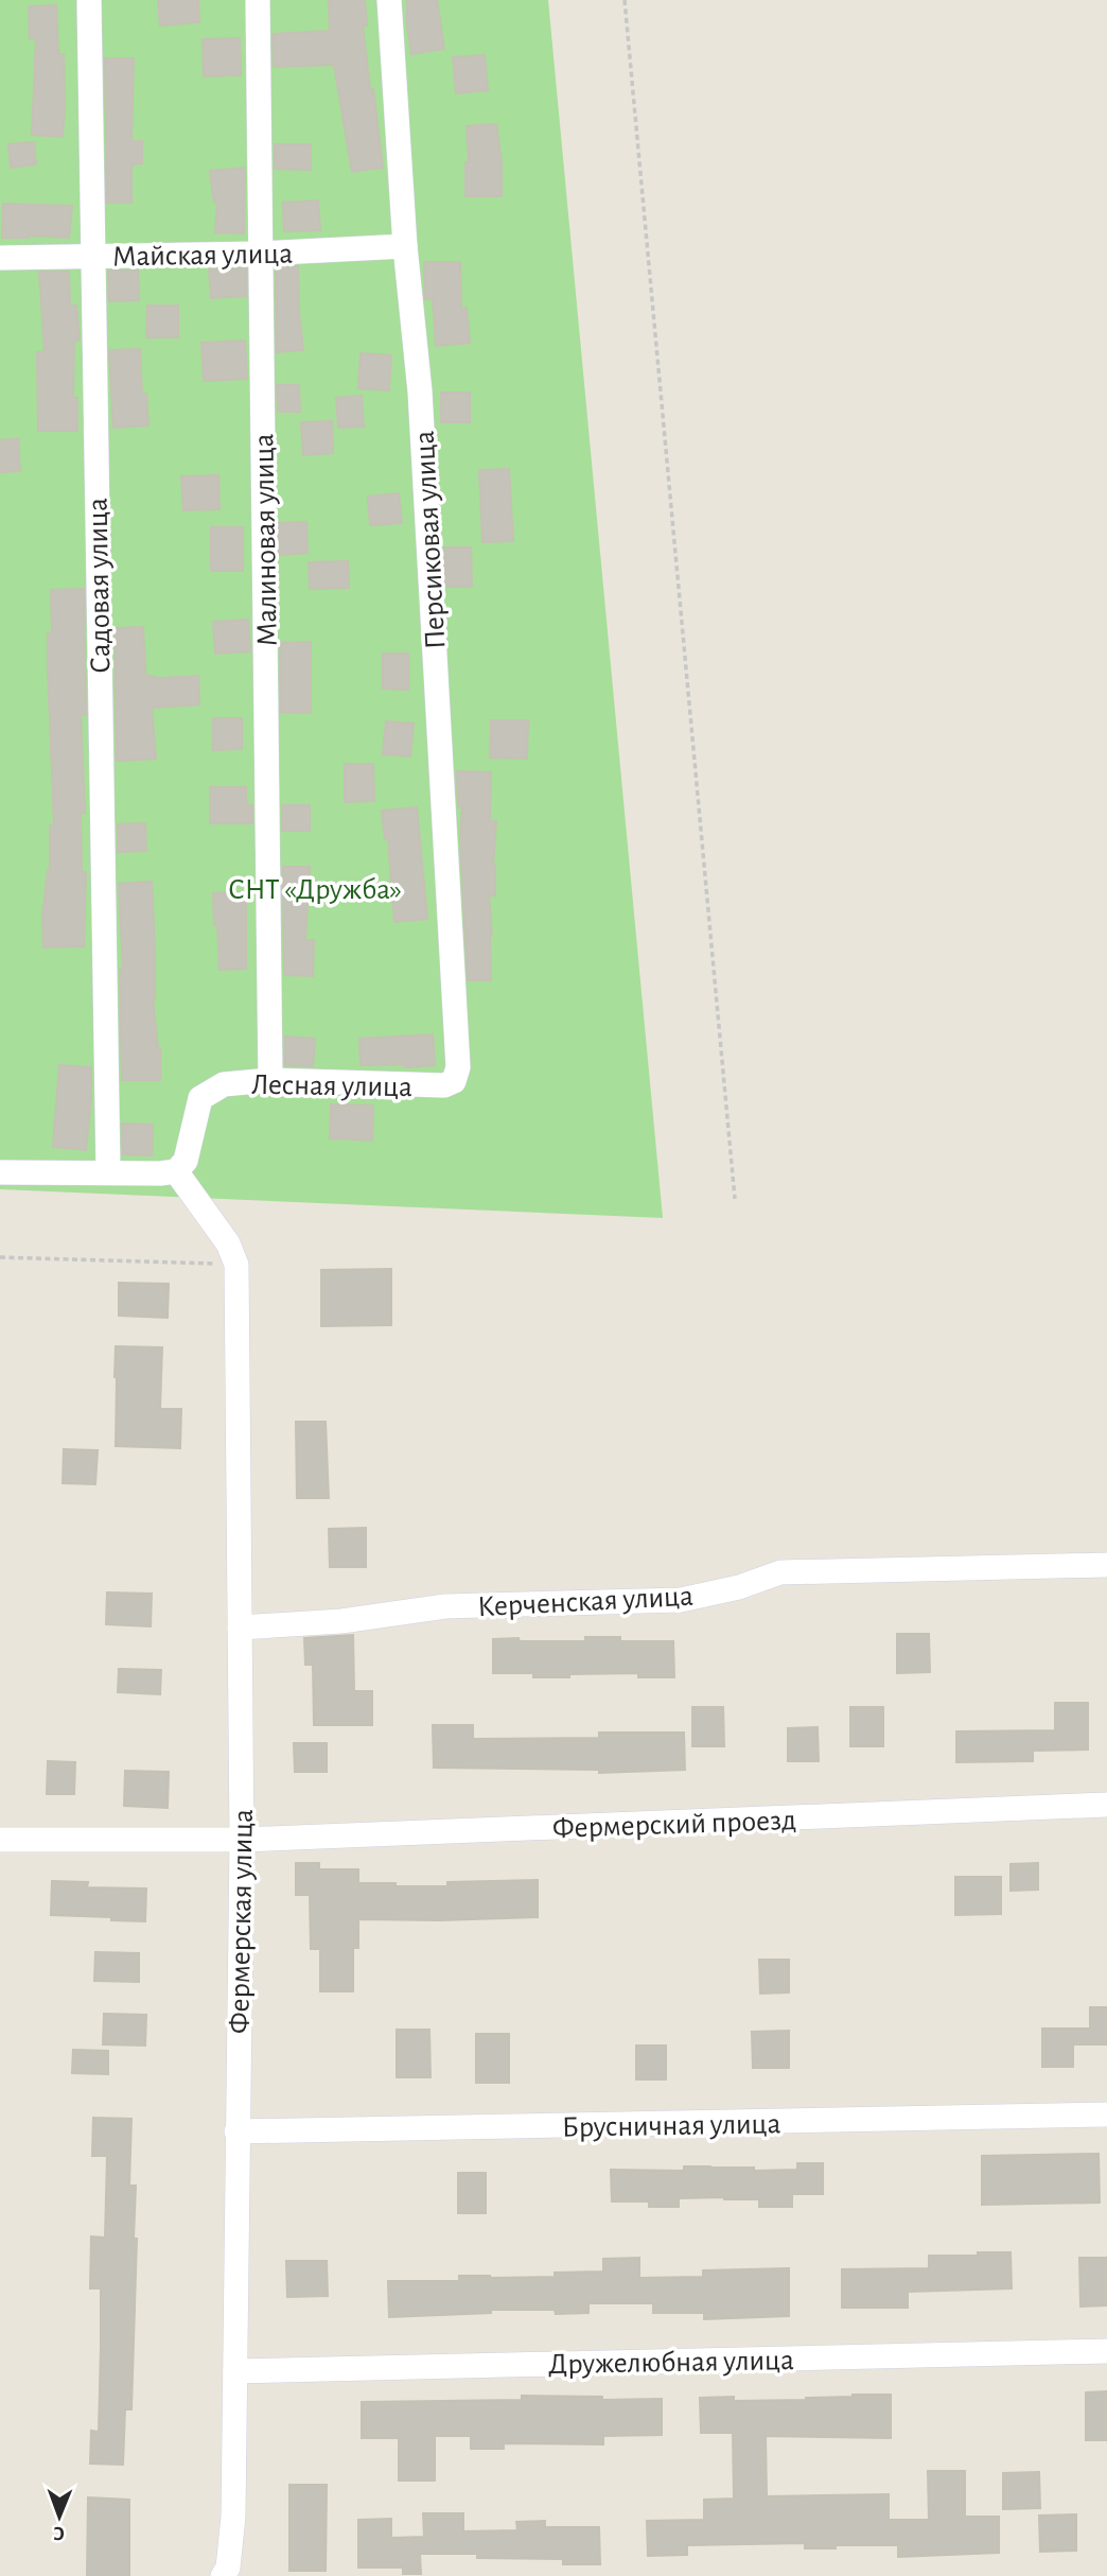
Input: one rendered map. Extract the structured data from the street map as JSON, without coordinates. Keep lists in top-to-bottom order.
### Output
{
  "streets": {
    "street": [
      "Майская улица",
      "Малиновая улица",
      "Персиковая улица",
      "Садовая улица",
      "Лесная улица",
      "Керченская улица",
      "Фермерский проезд",
      "Фермерская улица",
      "Брусничная улица",
      "Дружелюбная улица"
    ]
  },
  "crossings": [
    ["Майская улица", "Малиновая улица"],
    ["Майская улица", "Персиковая улица"],
    ["Майская улица", "Садовая улица"],
    ["Малиновая улица", "Лесная улица"],
    ["Персиковая улица", "Лесная улица"],
    ["Керченская улица", "Фермерская улица"],
    ["Фермерский проезд", "Фермерская улица"],
    ["Фермерская улица", "Брусничная улица"],
    ["Фермерская улица", "Дружелюбная улица"]
  ],
  "parks": ["СНТ «Дружба»"],
  "north": "bottom"
}
